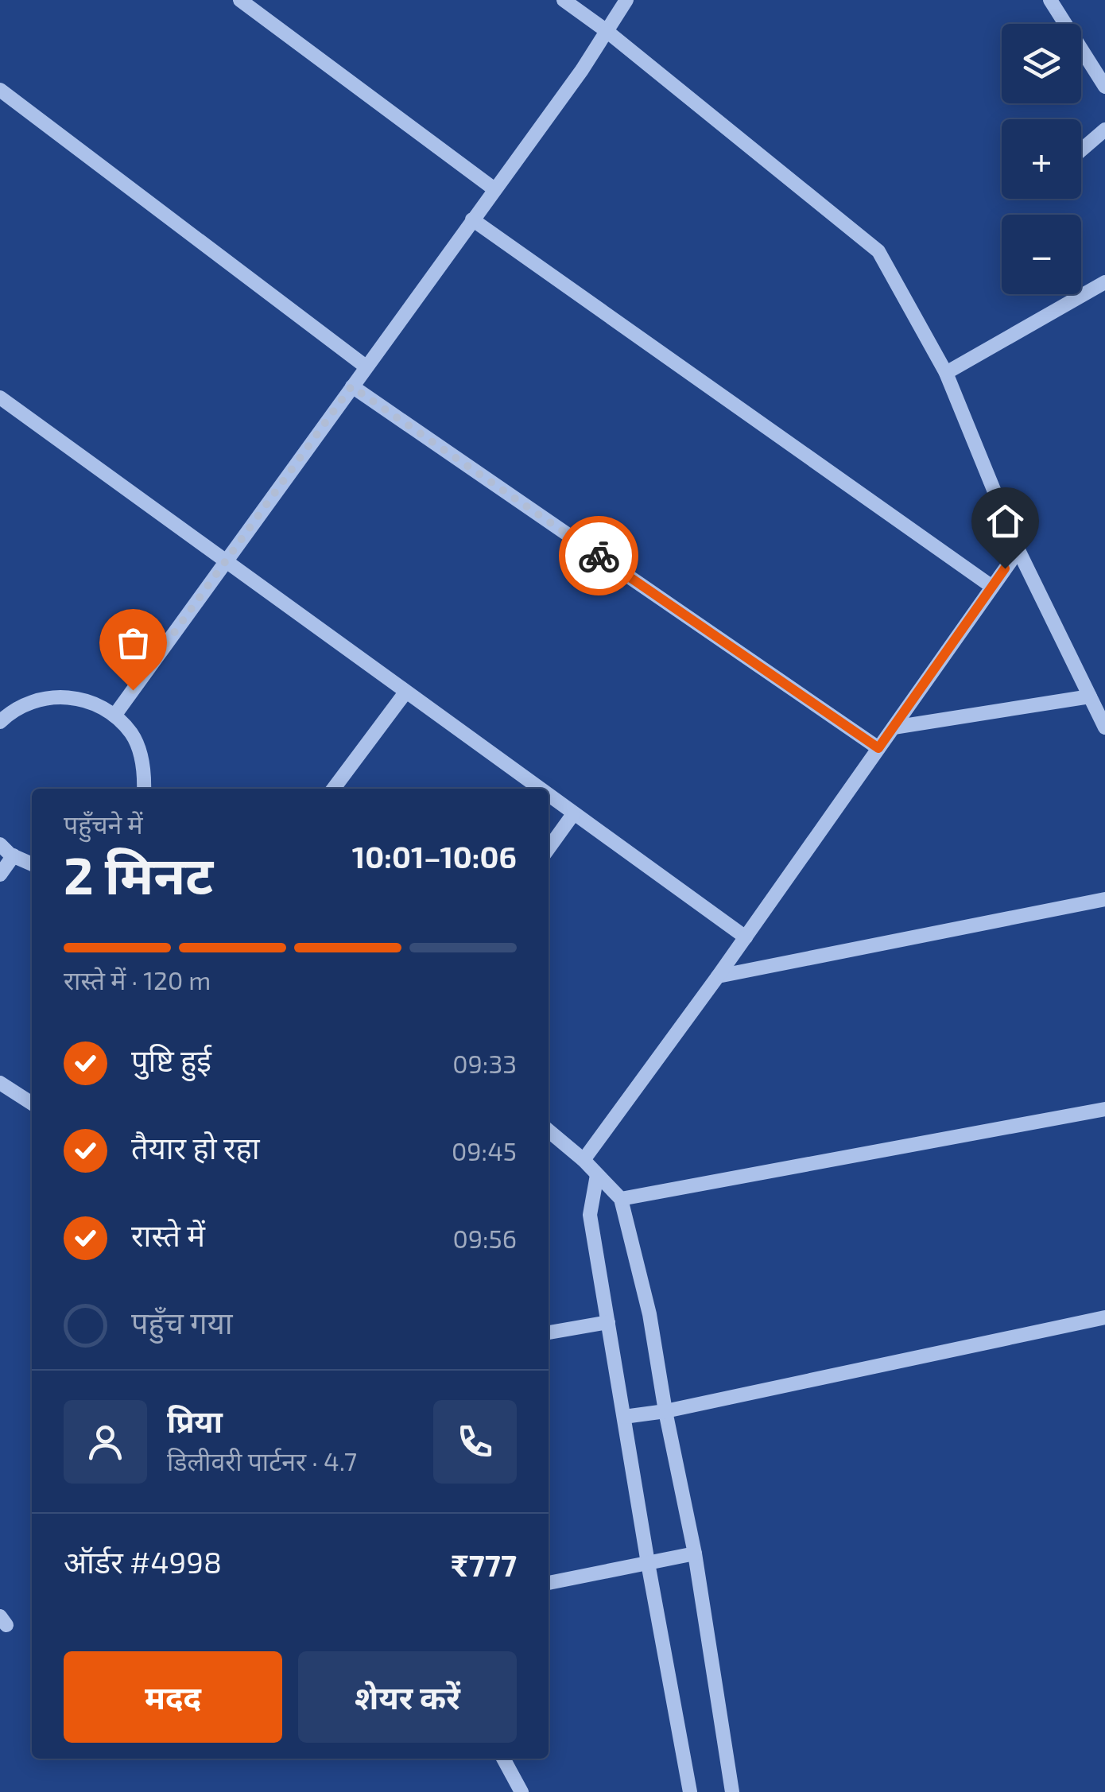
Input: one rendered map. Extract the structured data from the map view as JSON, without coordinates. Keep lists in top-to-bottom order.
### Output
{
  "page": {
    "map_buttons": ["+", "−"],
    "heading": ["2 मिनट", "पहुँचने में", "10:01–10:06"],
    "panel": [
      "प्रिया",
      "डिलीवरी पार्टनर · 4.7",
      "ऑर्डर #4998",
      "₹777"
    ],
    "bar": "रास्ते में · 120 m",
    "list": [
      ["पुष्टि हुई", "09:33"],
      ["तैयार हो रहा", "09:45"],
      ["रास्ते में", "09:56"],
      "पहुँच गया"
    ],
    "buttons": ["मदद", "शेयर करें"]
  }
}
